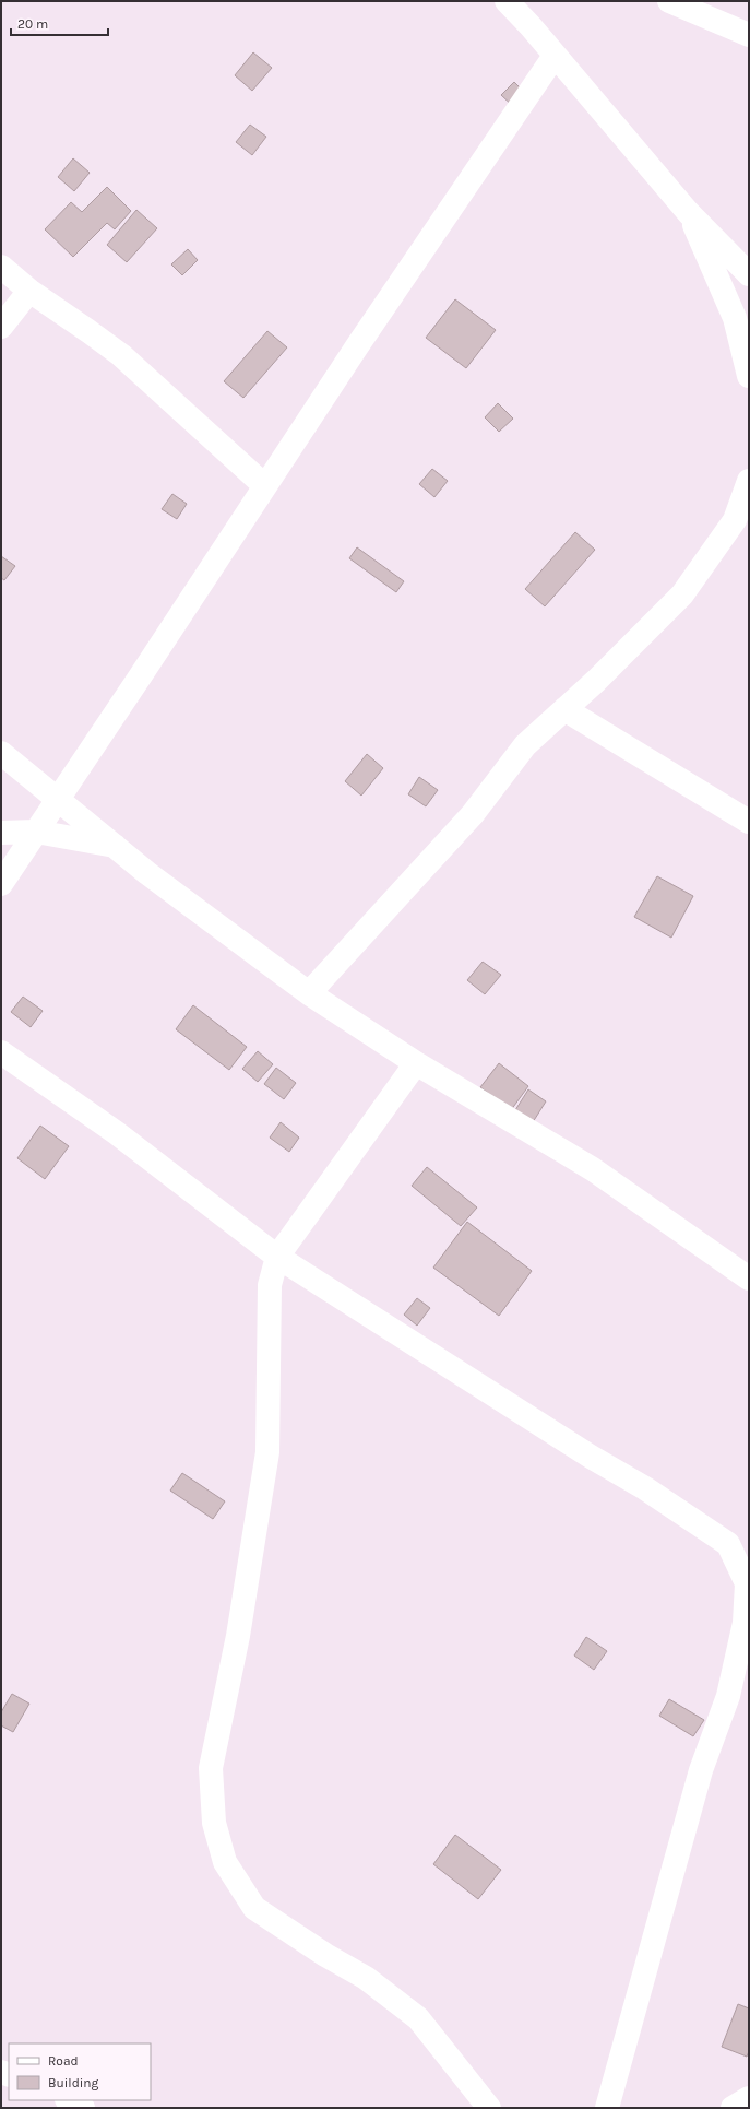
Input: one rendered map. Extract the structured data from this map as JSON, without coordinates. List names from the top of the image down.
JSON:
{
  "legend": ["Road", "Building"],
  "scale_bar": "20 m"
}
